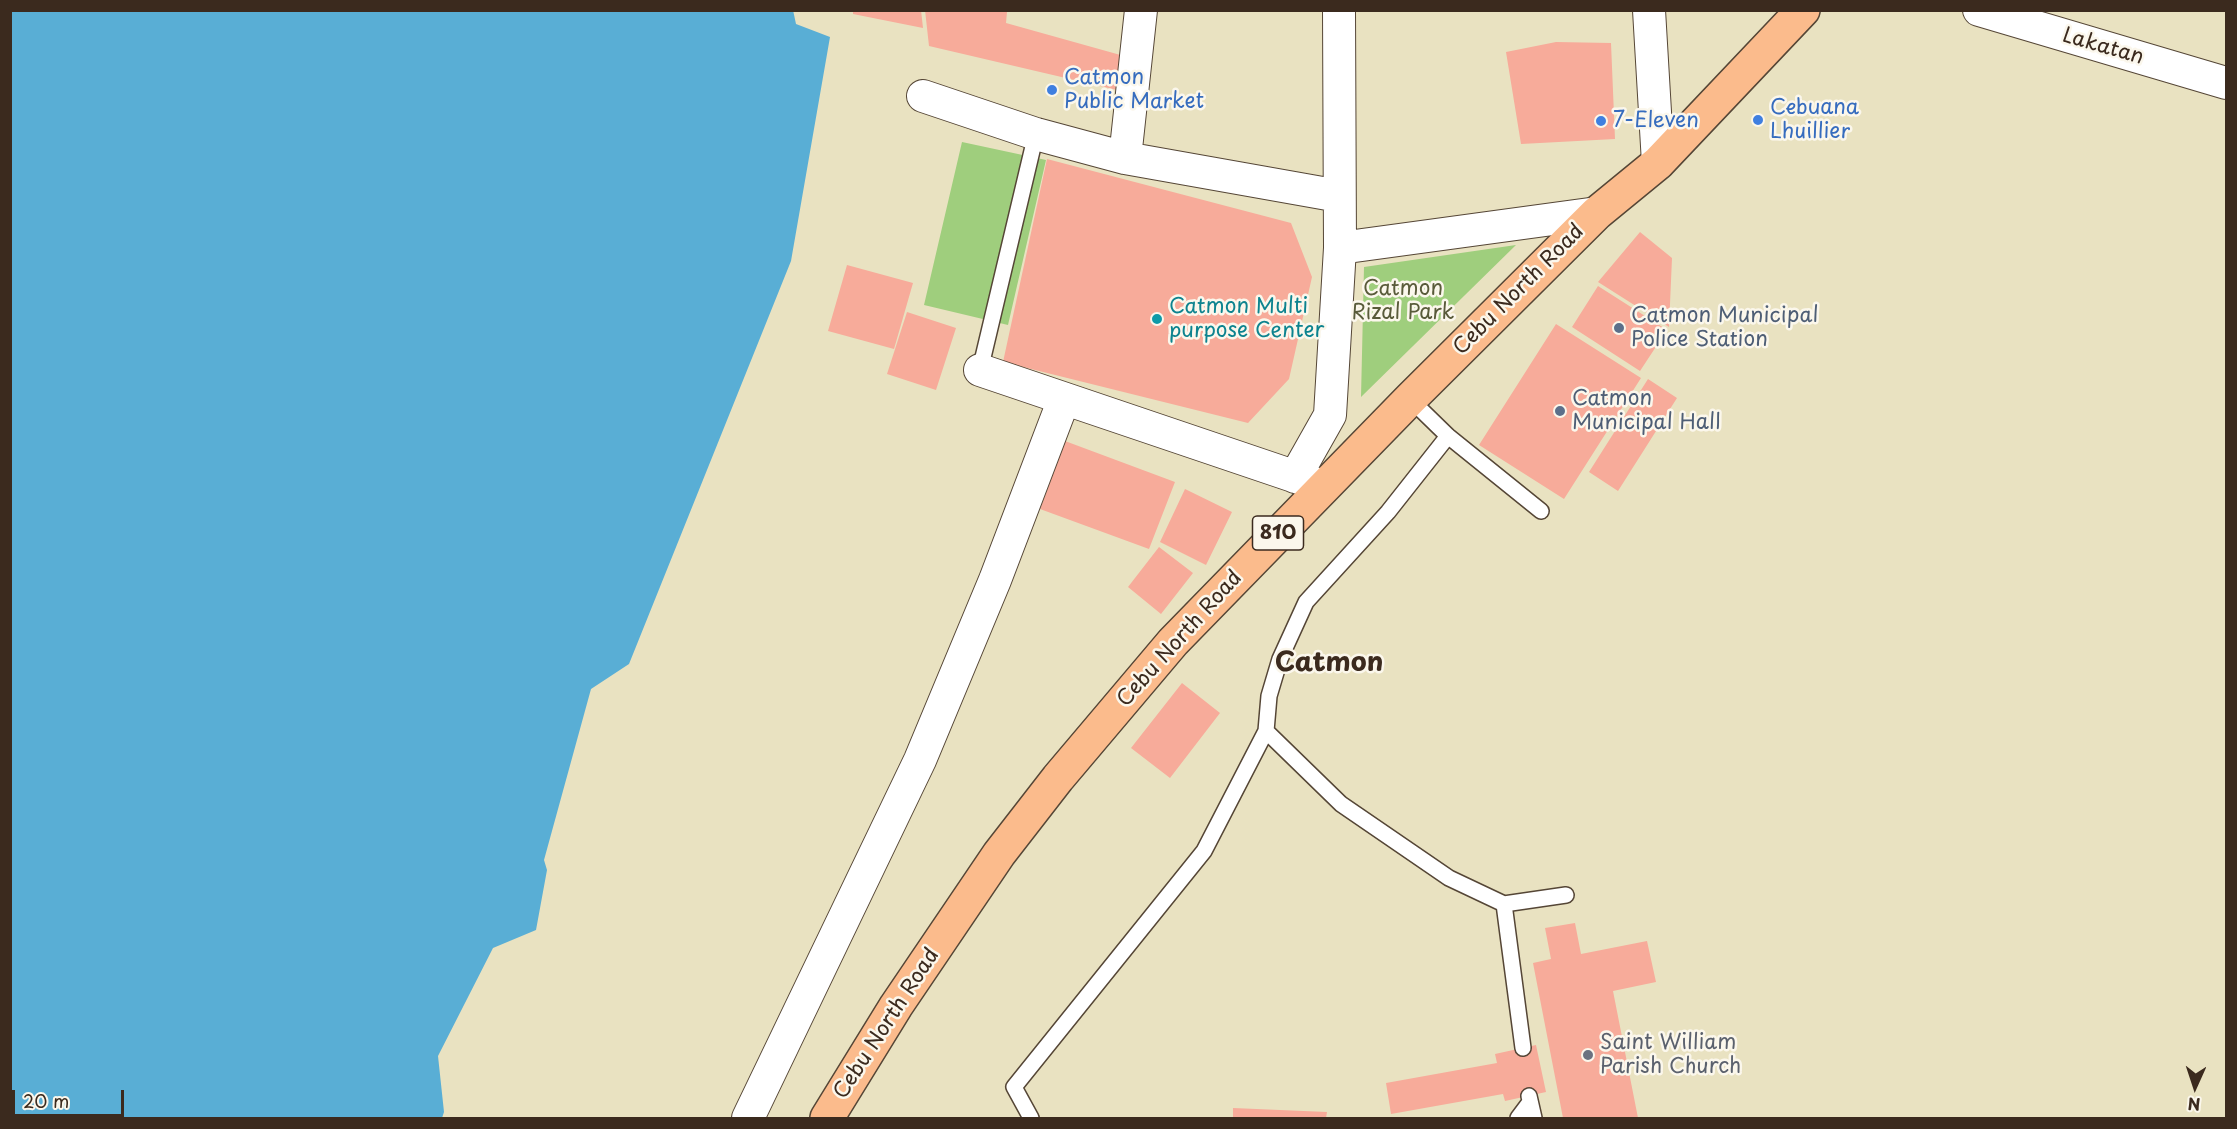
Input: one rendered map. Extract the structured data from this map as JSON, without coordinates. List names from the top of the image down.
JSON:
{
  "streets": {
    "highway": ["Cebu North Road", "810"],
    "street": ["Lakatan"]
  },
  "districts": ["Catmon"],
  "parks": ["Catmon Rizal Park"],
  "places": [
    "Catmon Public Market",
    "Cebuana Lhuillier",
    "7-Eleven",
    "Catmon Multi purpose Center",
    "Catmon Municipal Police Station",
    "Catmon Municipal Hall",
    "Saint William Parish Church"
  ],
  "scale_bar": "20 m",
  "north": "bottom"
}
